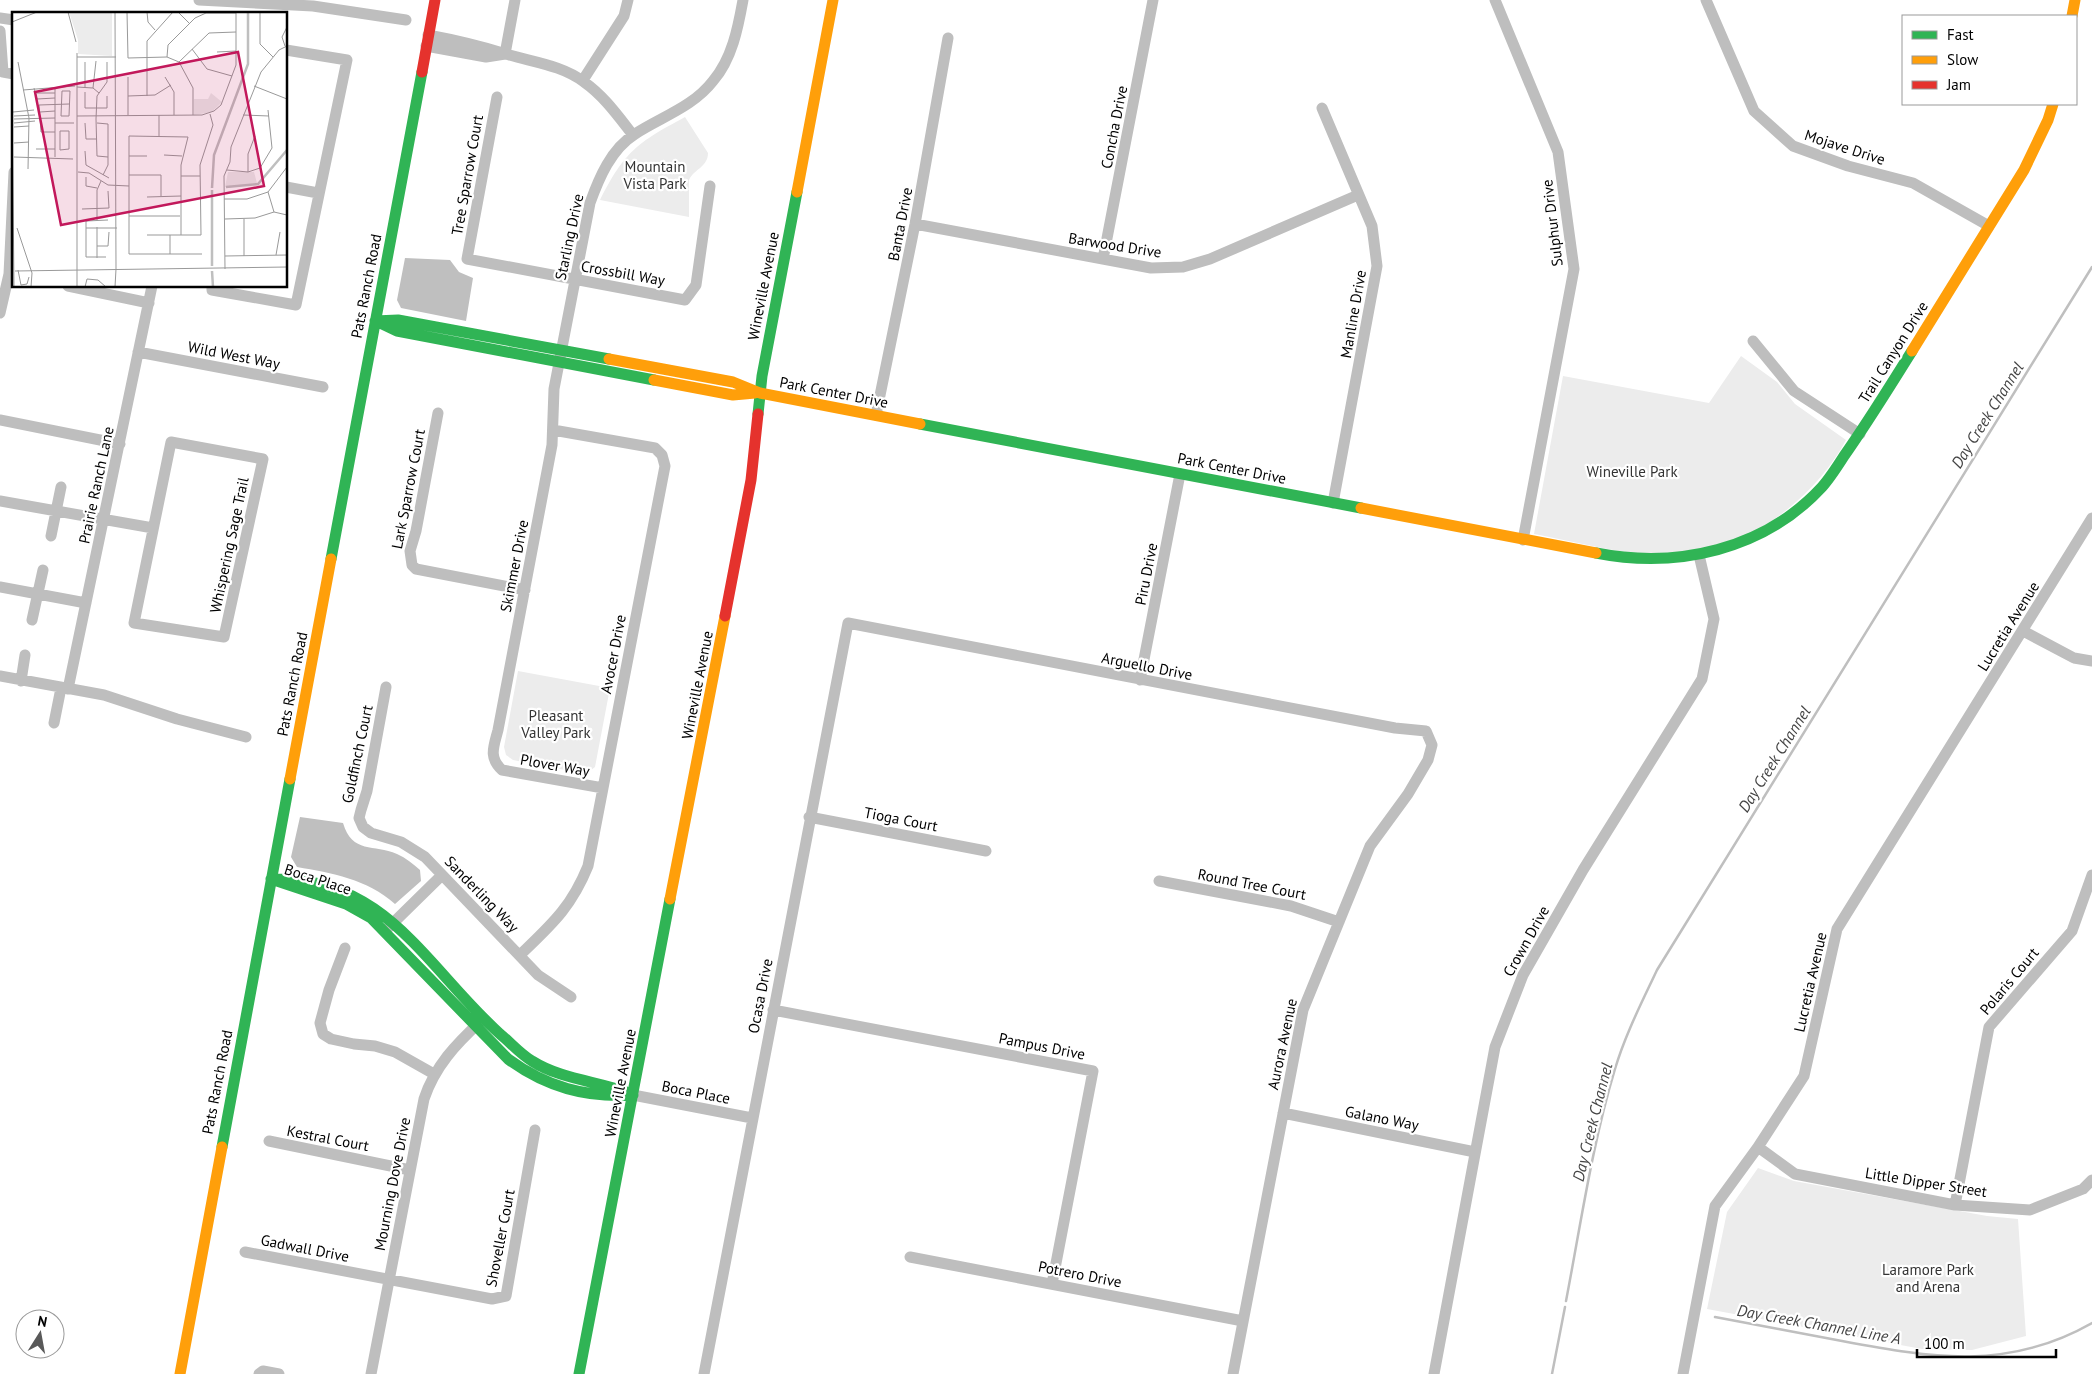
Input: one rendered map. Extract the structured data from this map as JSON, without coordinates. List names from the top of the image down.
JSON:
{
  "streets": {
    "street": [
      "Concha Drive",
      "Mojave Drive",
      "Tree Sparrow Court",
      "Sulphur Drive",
      "Banta Drive",
      "Starling Drive",
      "Barwood Drive",
      "Crossbill Way",
      "Pats Ranch Road",
      "Wineville Avenue",
      "Manline Drive",
      "Trail Canyon Drive",
      "Wild West Way",
      "Park Center Drive",
      "Prairie Ranch Lane",
      "Lark Sparrow Court",
      "Whispering Sage Trail",
      "Skimmer Drive",
      "Piru Drive",
      "Lucretia Avenue",
      "Avocer Drive",
      "Arguello Drive",
      "Goldfinch Court",
      "Plover Way",
      "Tioga Court",
      "Boca Place",
      "Round Tree Court",
      "Sanderling Way",
      "Crown Drive",
      "Polaris Court",
      "Ocasa Drive",
      "Aurora Avenue",
      "Pampus Drive",
      "Galano Way",
      "Kestral Court",
      "Little Dipper Street",
      "Mourning Dove Drive",
      "Shoveller Court",
      "Gadwall Drive",
      "Potrero Drive"
    ]
  },
  "crossings": [
    ["Concha Drive", "Barwood Drive"],
    ["Mojave Drive", "Trail Canyon Drive"],
    ["Tree Sparrow Court", "Crossbill Way"],
    ["Sulphur Drive", "Park Center Drive"],
    ["Banta Drive", "Barwood Drive"],
    ["Banta Drive", "Park Center Drive"],
    ["Starling Drive", "Crossbill Way"],
    ["Starling Drive", "Park Center Drive"],
    ["Starling Drive", "Skimmer Drive"],
    ["Barwood Drive", "Manline Drive"],
    ["Pats Ranch Road", "Park Center Drive"],
    ["Pats Ranch Road", "Boca Place"],
    ["Wineville Avenue", "Park Center Drive"],
    ["Wineville Avenue", "Boca Place"],
    ["Manline Drive", "Park Center Drive"],
    ["Trail Canyon Drive", "Park Center Drive"],
    ["Trail Canyon Drive", "Crown Drive"],
    ["Wild West Way", "Prairie Ranch Lane"],
    ["Park Center Drive", "Skimmer Drive"],
    ["Park Center Drive", "Piru Drive"],
    ["Park Center Drive", "Crown Drive"],
    ["Lark Sparrow Court", "Skimmer Drive"],
    ["Skimmer Drive", "Avocer Drive"],
    ["Skimmer Drive", "Plover Way"],
    ["Piru Drive", "Arguello Drive"],
    ["Lucretia Avenue", "Little Dipper Street"],
    ["Avocer Drive", "Plover Way"],
    ["Avocer Drive", "Sanderling Way"],
    ["Arguello Drive", "Ocasa Drive"],
    ["Arguello Drive", "Aurora Avenue"],
    ["Goldfinch Court", "Sanderling Way"],
    ["Tioga Court", "Ocasa Drive"],
    ["Boca Place", "Ocasa Drive"],
    ["Boca Place", "Mourning Dove Drive"],
    ["Round Tree Court", "Aurora Avenue"],
    ["Crown Drive", "Galano Way"],
    ["Polaris Court", "Little Dipper Street"],
    ["Ocasa Drive", "Pampus Drive"],
    ["Aurora Avenue", "Galano Way"],
    ["Aurora Avenue", "Potrero Drive"],
    ["Pampus Drive", "Potrero Drive"],
    ["Kestral Court", "Mourning Dove Drive"],
    ["Mourning Dove Drive", "Shoveller Court"],
    ["Mourning Dove Drive", "Gadwall Drive"],
    ["Shoveller Court", "Gadwall Drive"]
  ],
  "water": ["Day Creek Channel", "Day Creek Channel Line A"],
  "parks": [
    "Mountain Vista Park",
    "Wineville Park",
    "Pleasant Valley Park",
    "Laramore Park and Arena"
  ],
  "legend": ["Fast", "Slow", "Jam"],
  "scale_bar": "100 m",
  "north": "top"
}
